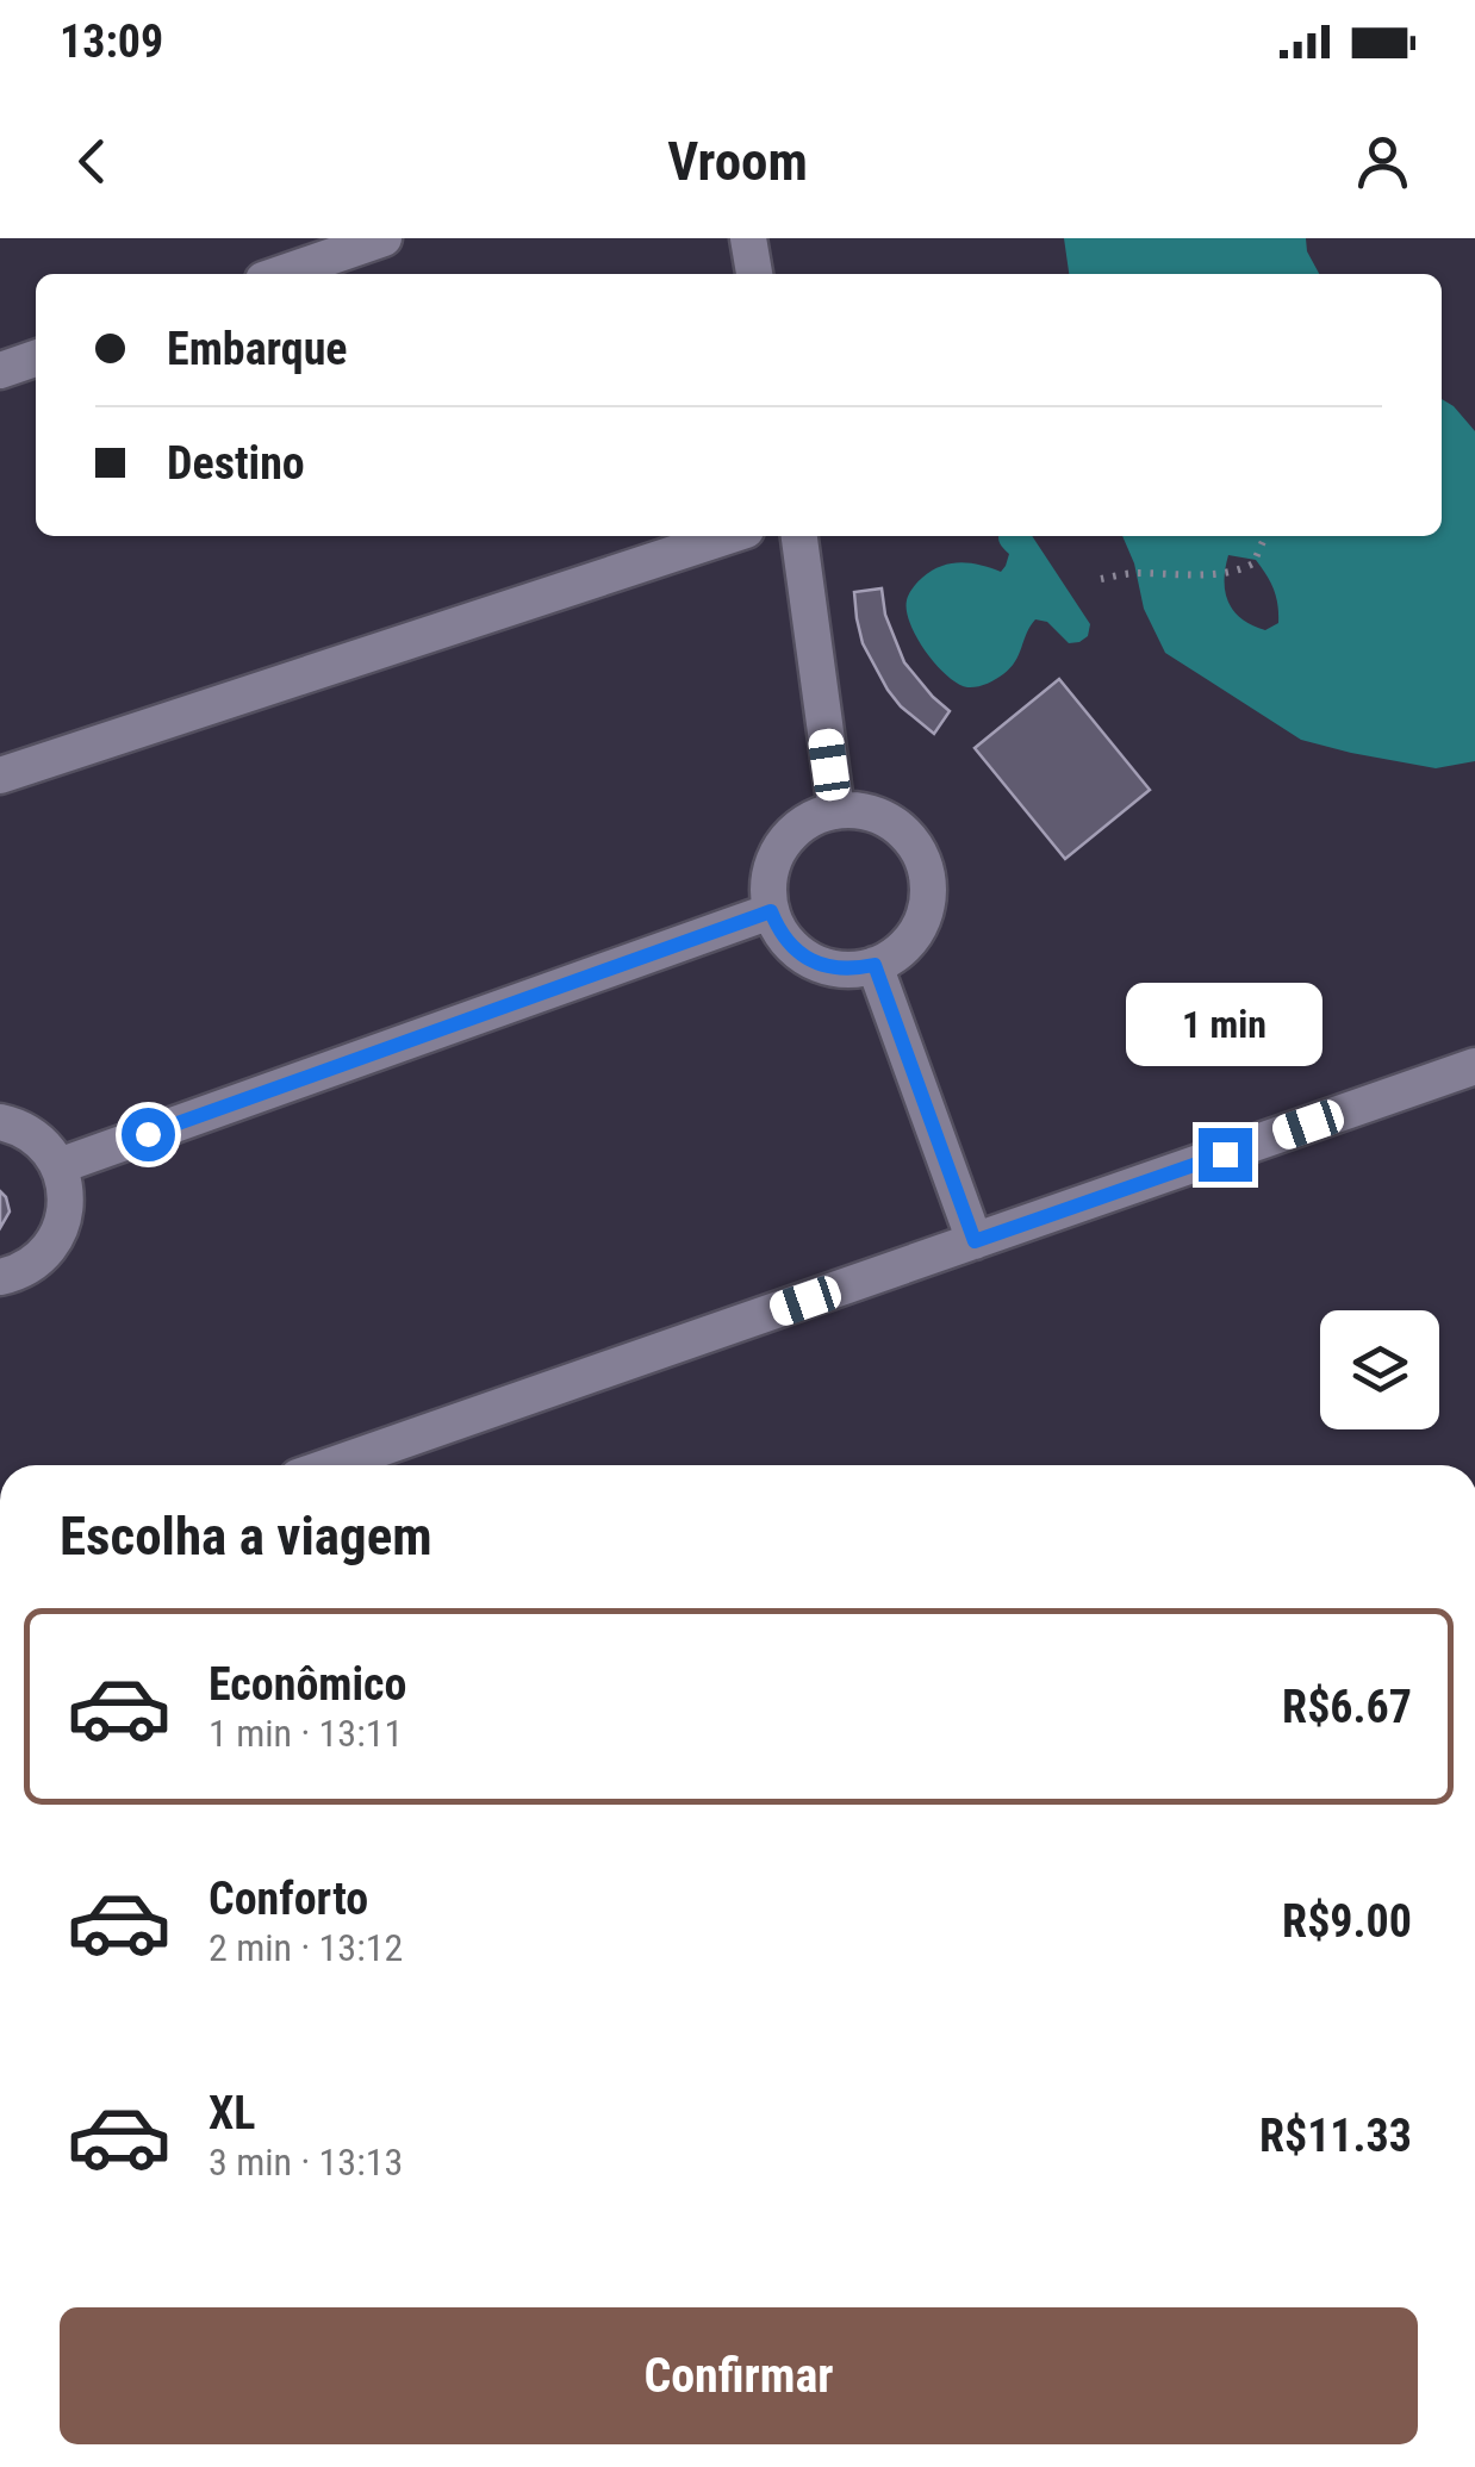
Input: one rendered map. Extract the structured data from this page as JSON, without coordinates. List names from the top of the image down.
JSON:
{
  "page": {
    "status": "13:09",
    "header": "Vroom",
    "banner": ["Embarque", "Destino"],
    "bubble": "1 min",
    "heading": "Escolha a viagem",
    "list": [
      {
        "name": "Econômico",
        "note": "1 min · 13:11",
        "value": "R$6.67"
      },
      {
        "name": "Conforto",
        "note": "2 min · 13:12",
        "value": "R$9.00"
      },
      {
        "name": "XL",
        "note": "3 min · 13:13",
        "value": "R$11.33"
      }
    ],
    "buttons": "Confirmar"
  }
}
